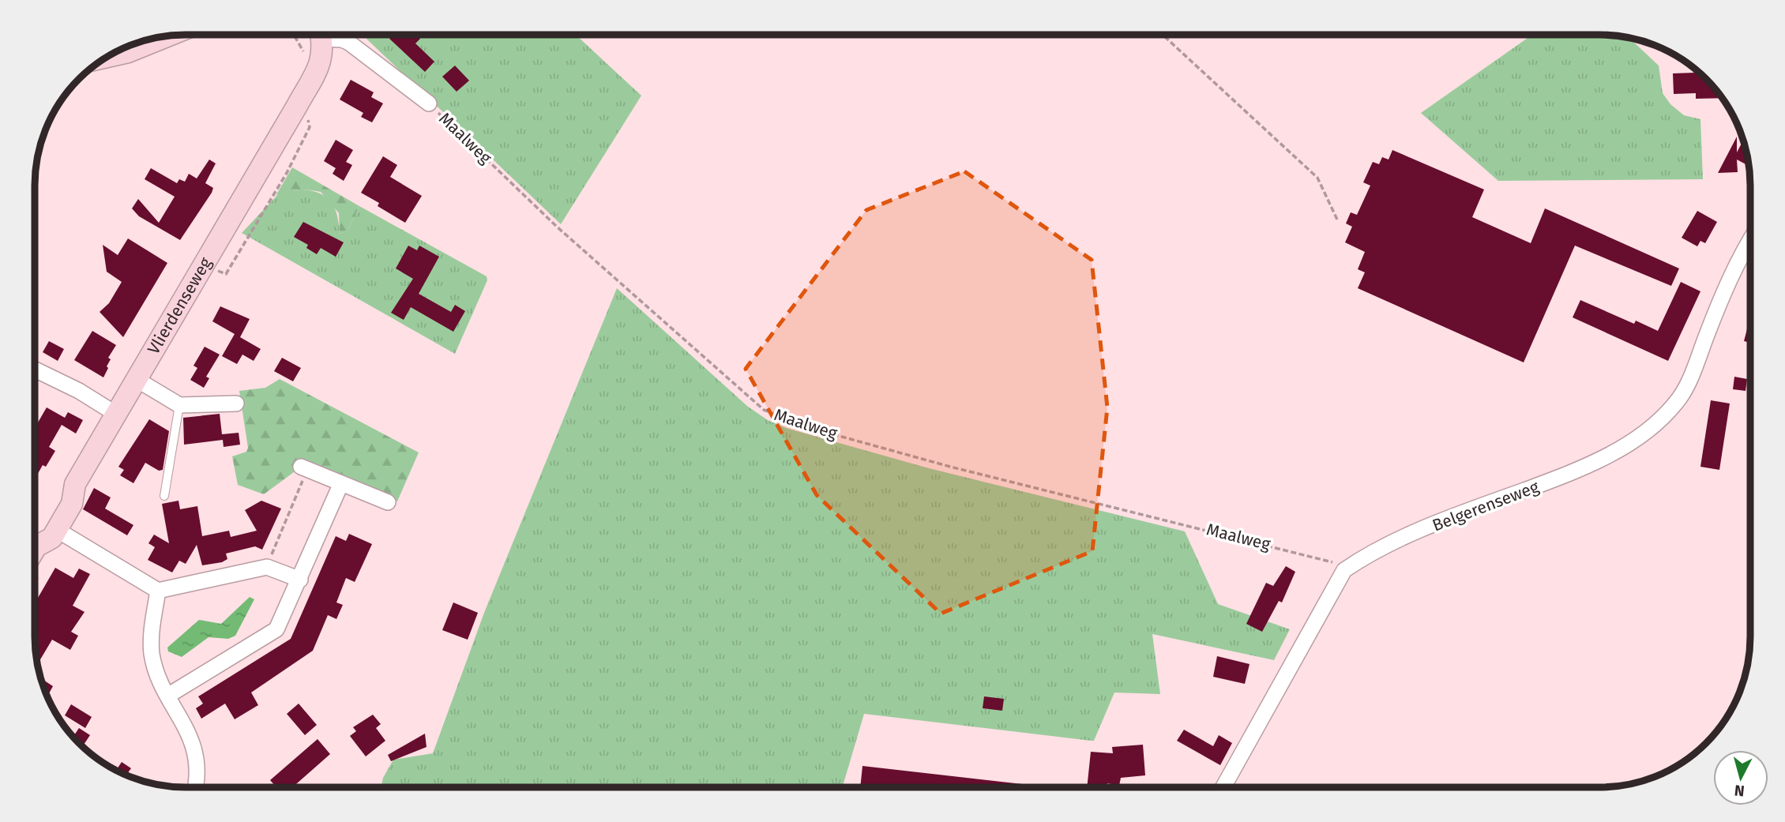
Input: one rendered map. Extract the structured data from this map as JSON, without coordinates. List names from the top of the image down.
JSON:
{
  "streets": {
    "street": ["Maalweg", "Vlierdenseweg", "Belgerenseweg"]
  },
  "crossings": [
    ["Maalweg", "Belgerenseweg"]
  ],
  "north": "bottom"
}
